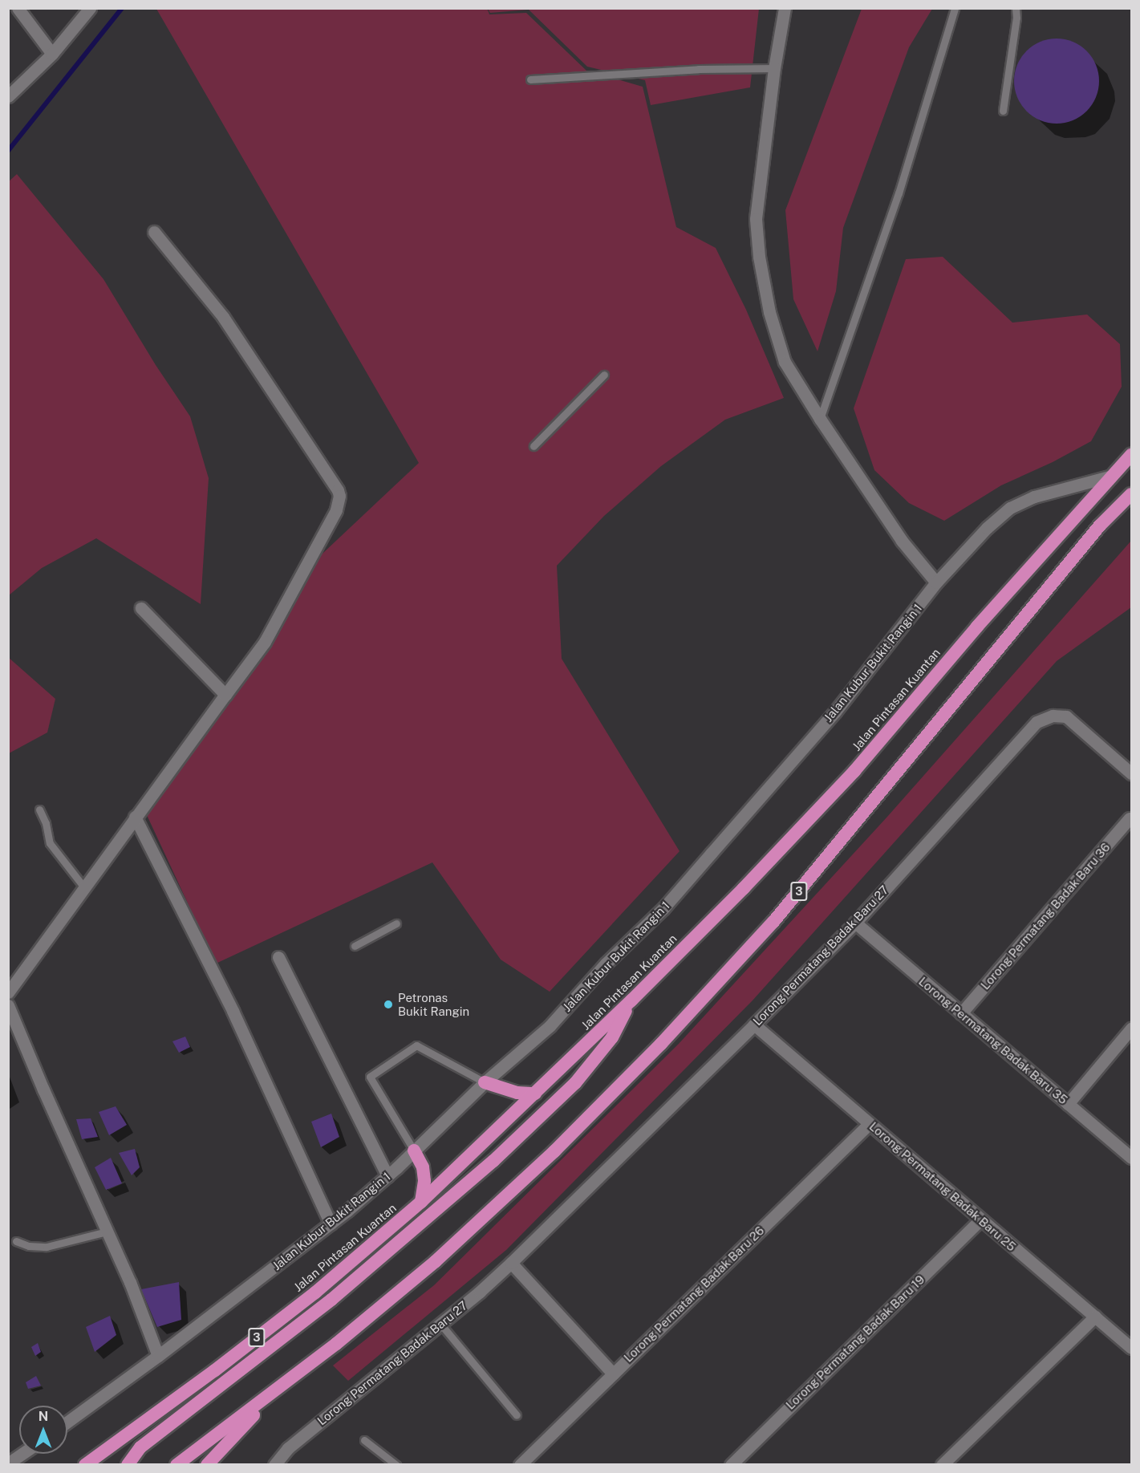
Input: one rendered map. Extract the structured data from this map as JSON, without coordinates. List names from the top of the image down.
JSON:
{
  "streets": {
    "highway": ["Jalan Pintasan Kuantan", "3"],
    "street": [
      "Jalan Kubur Bukit Rangin 1",
      "Lorong Permatang Badak Baru 36",
      "Lorong Permatang Badak Baru 27",
      "Lorong Permatang Badak Baru 35",
      "Lorong Permatang Badak Baru 25",
      "Lorong Permatang Badak Baru 26",
      "Lorong Permatang Badak Baru 19"
    ]
  },
  "crossings": [
    ["Jalan Kubur Bukit Rangin 1", "Jalan Pintasan Kuantan"],
    ["Lorong Permatang Badak Baru 36", "Lorong Permatang Badak Baru 35"],
    ["Lorong Permatang Badak Baru 27", "Lorong Permatang Badak Baru 35"],
    ["Lorong Permatang Badak Baru 27", "Lorong Permatang Badak Baru 25"],
    ["Lorong Permatang Badak Baru 25", "Lorong Permatang Badak Baru 26"],
    ["Lorong Permatang Badak Baru 25", "Lorong Permatang Badak Baru 19"]
  ],
  "places": ["Petronas Bukit Rangin"],
  "north": "top"
}
